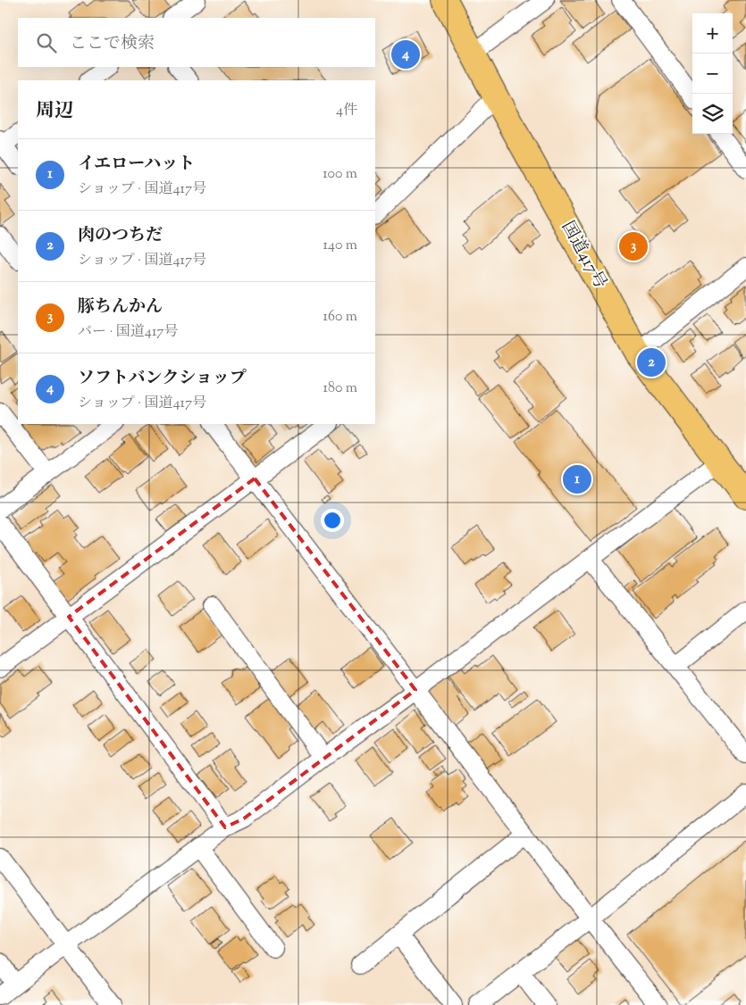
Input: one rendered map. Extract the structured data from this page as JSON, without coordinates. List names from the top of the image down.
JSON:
{
  "streets": {
    "highway": ["国道417号"]
  },
  "page": {
    "map_buttons": ["+", "−"],
    "search": "ここで検索",
    "pins": [
      "4",
      "3",
      "2",
      "1"
    ],
    "heading": ["周辺", "4件"],
    "list": [
      {
        "mark": "1",
        "name": "イエローハット",
        "note": "ショップ · 国道417号",
        "value": "100 m"
      },
      {
        "mark": "2",
        "name": "肉のつちだ",
        "note": "ショップ · 国道417号",
        "value": "140 m"
      },
      {
        "mark": "3",
        "name": "豚ちんかん",
        "note": "バー · 国道417号",
        "value": "160 m"
      },
      {
        "mark": "4",
        "name": "ソフトバンクショップ",
        "note": "ショップ · 国道417号",
        "value": "180 m"
      }
    ]
  }
}
